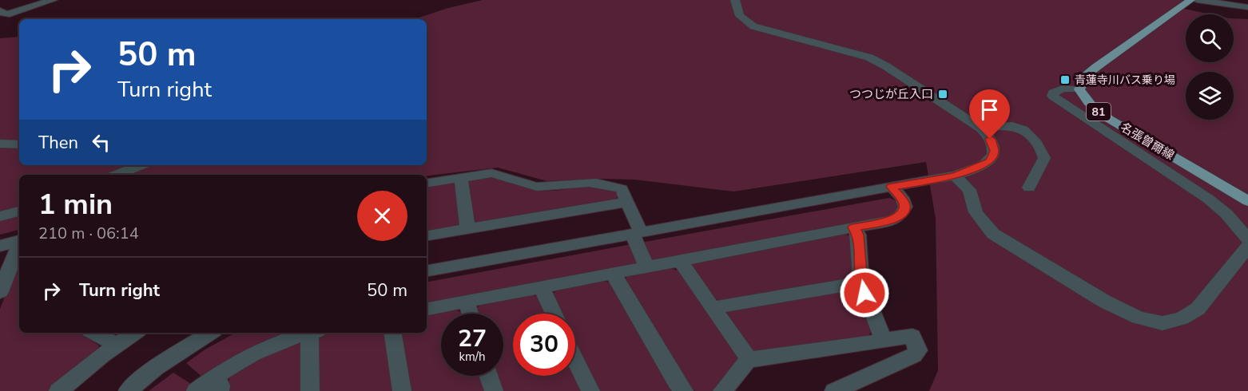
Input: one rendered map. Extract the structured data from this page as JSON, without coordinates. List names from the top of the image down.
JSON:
{
  "streets": {
    "main road": ["81", "名張曽爾線"]
  },
  "crossings": [
    ["81", "名張曽爾線"]
  ],
  "places": {
    "transit": ["青蓮寺川バス乗り場", "つつじが丘入口"]
  },
  "page": {
    "turn": ["50 m", "Turn right"],
    "then": "Then",
    "heading": ["1 min", "210 m · 06:14"],
    "list": [
      {
        "name": "Turn right",
        "value": "50 m"
      }
    ],
    "speed": "27 km/h",
    "limit": "30"
  }
}
